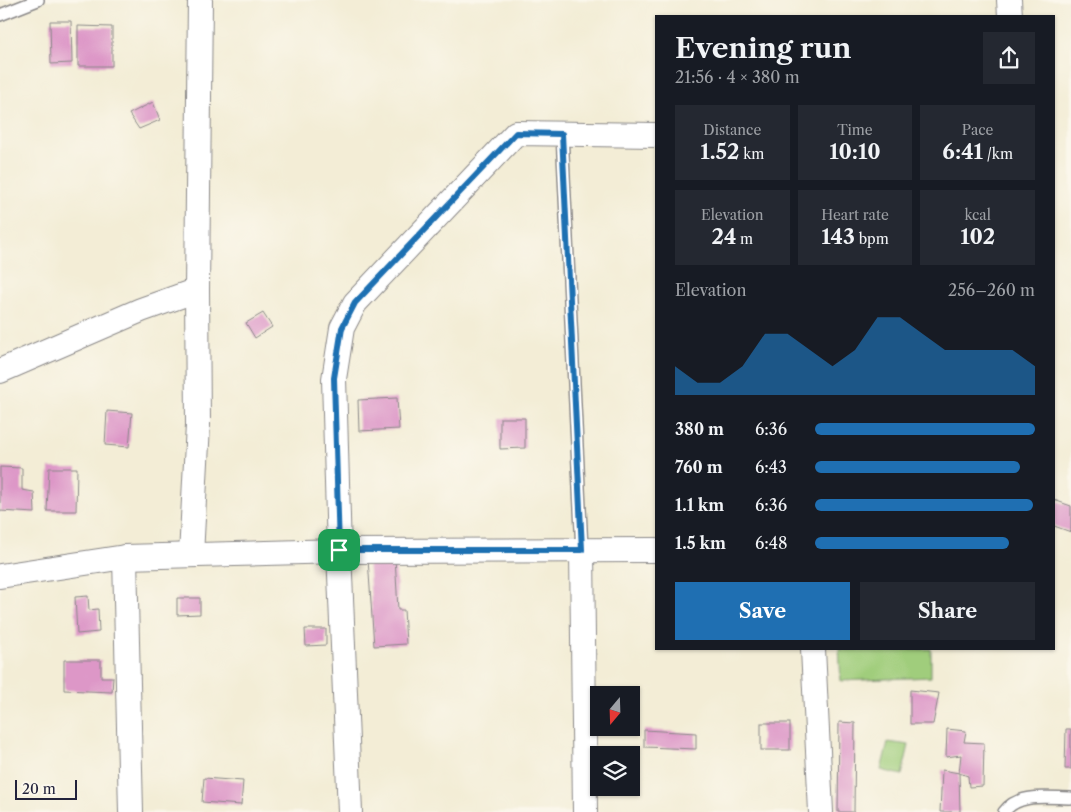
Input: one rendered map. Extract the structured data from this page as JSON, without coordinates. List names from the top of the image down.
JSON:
{
  "scale_bar": "20 m",
  "north": "bottom",
  "page": {
    "heading": ["Evening run", "21:56 · 4 × 380 m"],
    "stats": [
      ["Distance", "1.52 km"],
      ["Time", "10:10"],
      ["Pace", "6:41 /km"],
      ["Elevation", "24 m"],
      ["Heart rate", "143 bpm"],
      ["kcal", "102"]
    ],
    "chart": ["Elevation", "256–260 m"],
    "list": [
      {
        "name": "380 m",
        "note": "6:36"
      },
      {
        "name": "760 m",
        "note": "6:43"
      },
      {
        "name": "1.1 km",
        "note": "6:36"
      },
      {
        "name": "1.5 km",
        "note": "6:48"
      }
    ],
    "buttons": ["Save", "Share"],
    "scale": "20 m"
  }
}
